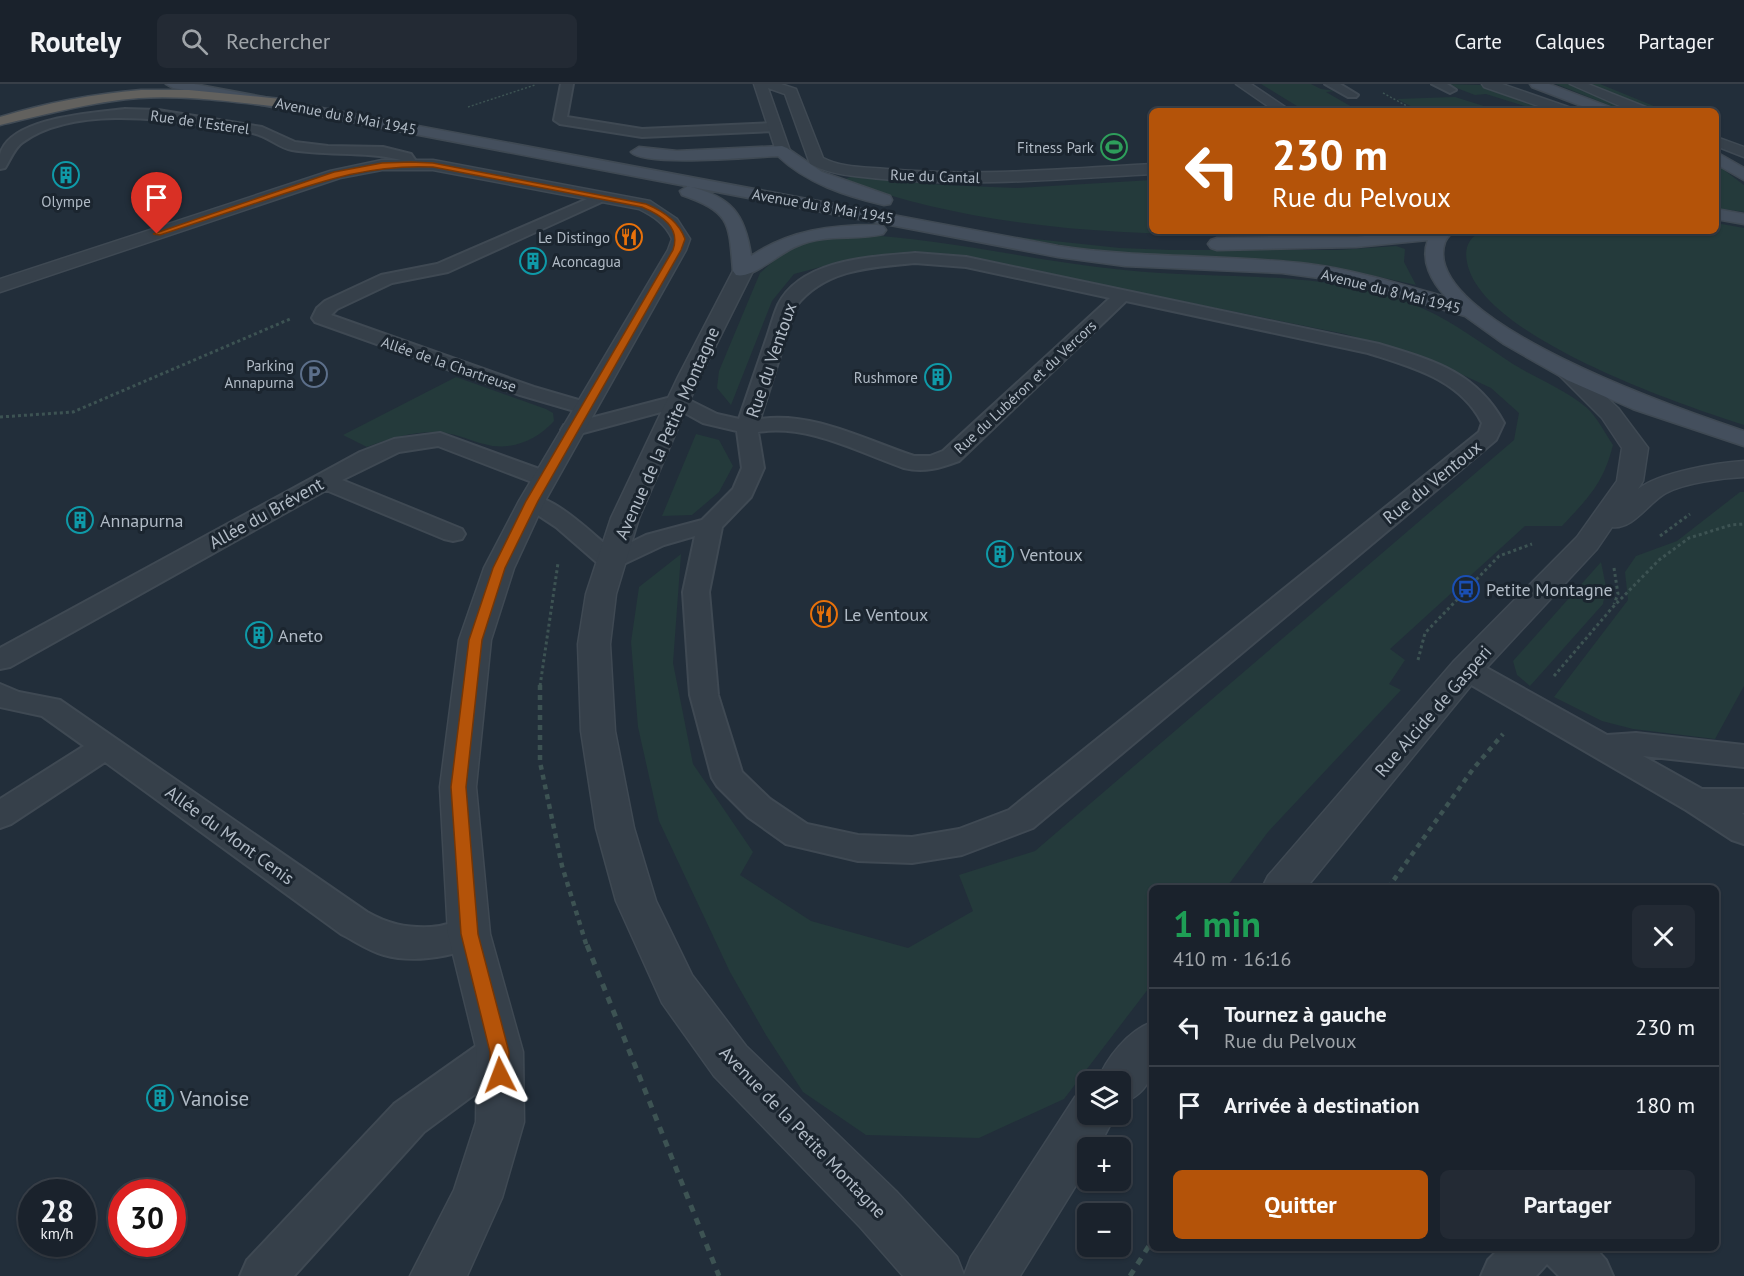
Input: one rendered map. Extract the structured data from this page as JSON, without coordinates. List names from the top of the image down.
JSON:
{
  "streets": {
    "main road": ["Avenue du 8 Mai 1945"],
    "street": ["Rue du Cantal", "Avenue de la Petite Montagne", "Rue Alcide de Gasperi"],
    "lane": [
      "Rue de l'Esterel",
      "Rue du Ventoux",
      "Allée de la Chartreuse",
      "Rue du Lubéron et du Vercors",
      "Allée du Brévent",
      "Allée du Mont Cenis"
    ]
  },
  "crossings": [
    ["Rue du Ventoux", "Rue du Lubéron et du Vercors"],
    ["Rue du Lubéron et du Vercors", "Avenue de la Petite Montagne"],
    ["Avenue de la Petite Montagne", "Allée du Brévent"]
  ],
  "places": {
    "sports": ["Fitness Park"],
    "building": [
      "Olympe",
      "Aconcagua",
      "Rushmore",
      "Annapurna",
      "Ventoux",
      "Aneto",
      "Vanoise"
    ],
    "restaurant": ["Le Distingo", "Le Ventoux"],
    "parking": ["Parking Annapurna"],
    "bus stop": ["Petite Montagne"]
  },
  "page": {
    "header": "Routely",
    "search": "Rechercher",
    "nav": ["Carte", "Calques", "Partager"],
    "turn": ["230 m", "Rue du Pelvoux"],
    "heading": ["1 min", "410 m · 16:16"],
    "list": [
      {
        "name": "Tournez à gauche",
        "note": "Rue du Pelvoux",
        "value": "230 m"
      },
      {
        "name": "Arrivée à destination",
        "value": "180 m"
      }
    ],
    "map_buttons": ["+", "−"],
    "buttons": ["Quitter", "Partager"],
    "speed": "28 km/h",
    "limit": "30"
  }
}
